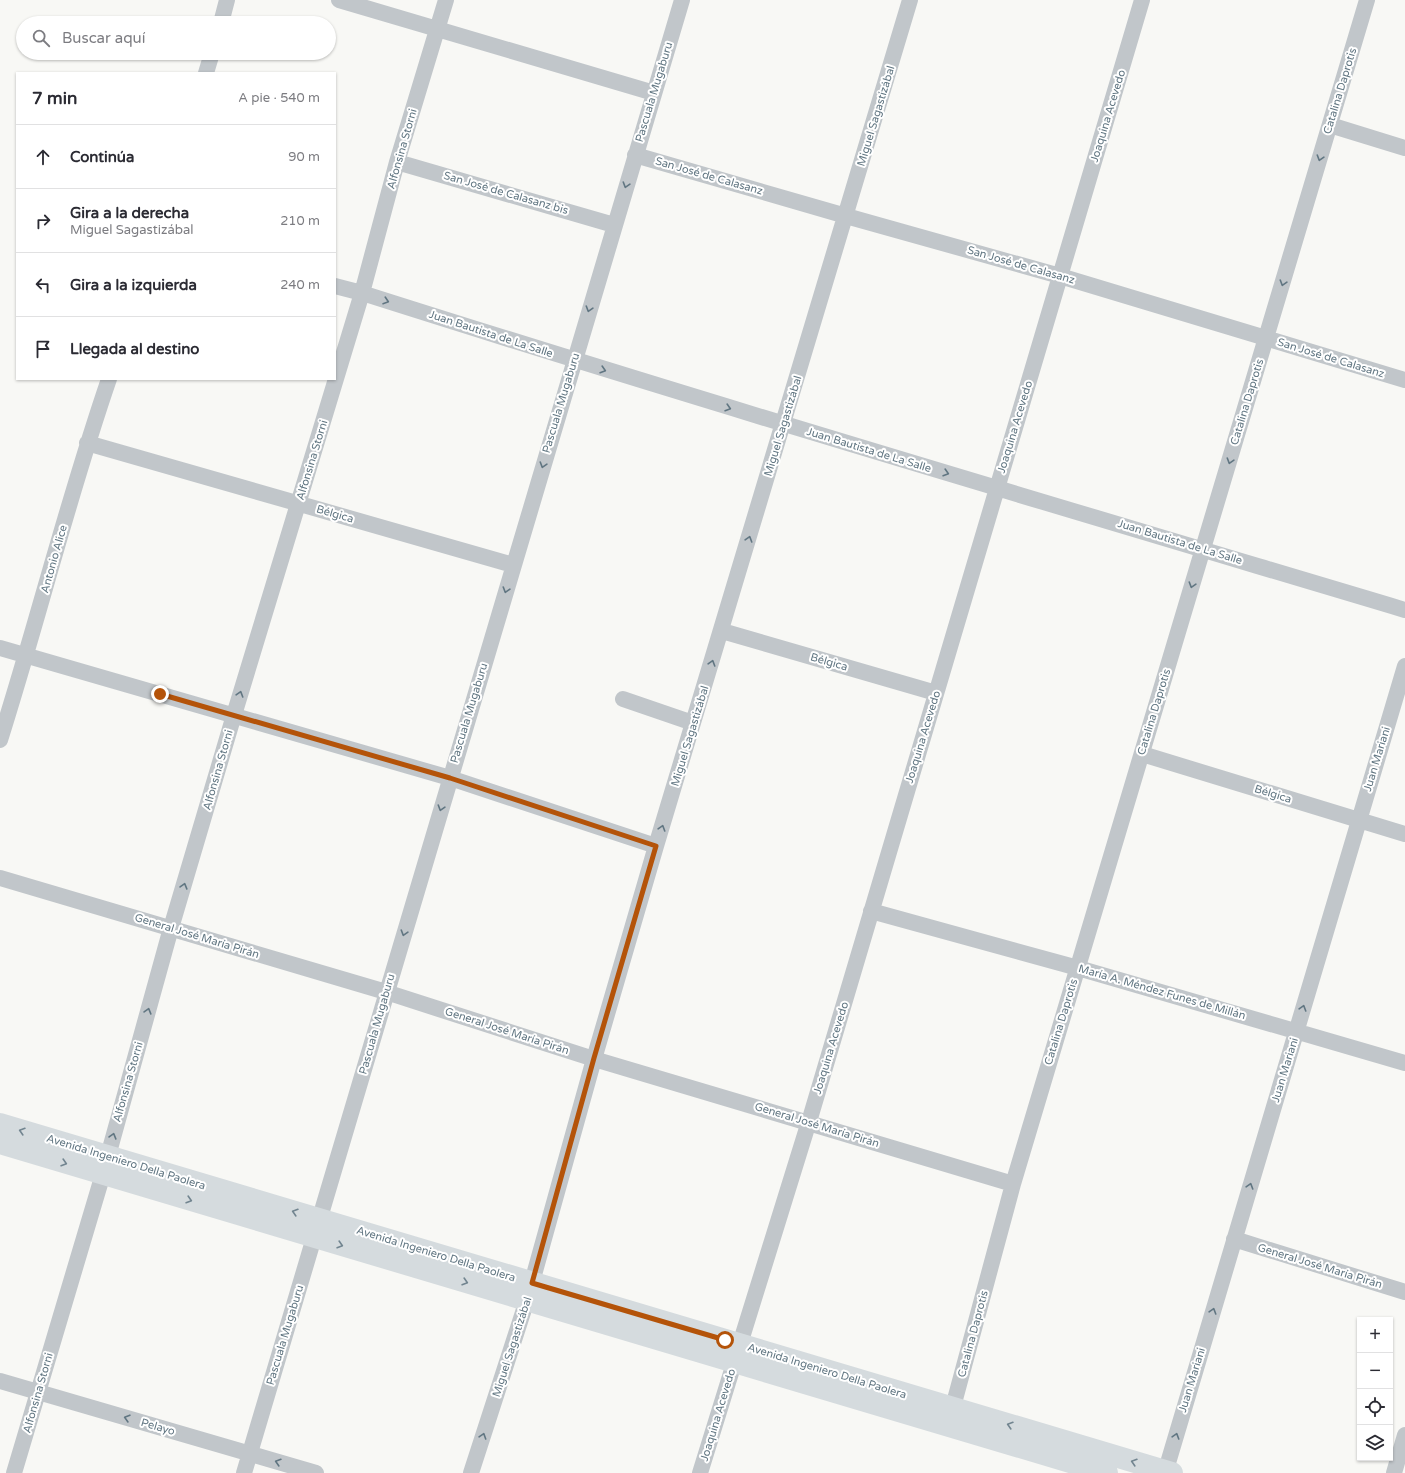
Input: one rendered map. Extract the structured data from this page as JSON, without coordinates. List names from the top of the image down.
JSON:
{
  "streets": {
    "main road": ["Avenida Ingeniero Della Paolera"],
    "street": [
      "Catalina Daprotis",
      "Pascuala Mugaburu",
      "Miguel Sagastizábal",
      "Joaquina Acevedo",
      "Alfonsina Storni",
      "San José de Calasanz",
      "San José de Calasanz bis",
      "Juan Bautista de La Salle",
      "Bélgica",
      "Antonio Alice",
      "Juan Mariani",
      "General José María Pirán",
      "María A. Méndez Funes de Millán",
      "Pelayo"
    ]
  },
  "crossings": [
    ["Catalina Daprotis", "San José de Calasanz"],
    ["Catalina Daprotis", "Juan Bautista de La Salle"],
    ["Catalina Daprotis", "Bélgica"],
    ["Catalina Daprotis", "General José María Pirán"],
    ["Catalina Daprotis", "María A. Méndez Funes de Millán"],
    ["Catalina Daprotis", "Avenida Ingeniero Della Paolera"],
    ["Pascuala Mugaburu", "San José de Calasanz"],
    ["Pascuala Mugaburu", "San José de Calasanz bis"],
    ["Pascuala Mugaburu", "Juan Bautista de La Salle"],
    ["Pascuala Mugaburu", "Bélgica"],
    ["Pascuala Mugaburu", "General José María Pirán"],
    ["Pascuala Mugaburu", "Avenida Ingeniero Della Paolera"],
    ["Pascuala Mugaburu", "Pelayo"],
    ["Miguel Sagastizábal", "San José de Calasanz"],
    ["Miguel Sagastizábal", "Juan Bautista de La Salle"],
    ["Miguel Sagastizábal", "Bélgica"],
    ["Miguel Sagastizábal", "General José María Pirán"],
    ["Miguel Sagastizábal", "Avenida Ingeniero Della Paolera"],
    ["Joaquina Acevedo", "San José de Calasanz"],
    ["Joaquina Acevedo", "Juan Bautista de La Salle"],
    ["Joaquina Acevedo", "Bélgica"],
    ["Joaquina Acevedo", "General José María Pirán"],
    ["Joaquina Acevedo", "María A. Méndez Funes de Millán"],
    ["Joaquina Acevedo", "Avenida Ingeniero Della Paolera"],
    ["Alfonsina Storni", "San José de Calasanz bis"],
    ["Alfonsina Storni", "Juan Bautista de La Salle"],
    ["Alfonsina Storni", "Bélgica"],
    ["Alfonsina Storni", "General José María Pirán"],
    ["Alfonsina Storni", "Avenida Ingeniero Della Paolera"],
    ["Alfonsina Storni", "Pelayo"],
    ["Bélgica", "Antonio Alice"],
    ["Bélgica", "Juan Mariani"],
    ["Juan Mariani", "General José María Pirán"],
    ["Juan Mariani", "María A. Méndez Funes de Millán"],
    ["Juan Mariani", "Avenida Ingeniero Della Paolera"]
  ],
  "one_way": [
    "Catalina Daprotis",
    "Pascuala Mugaburu",
    "Miguel Sagastizábal",
    "Alfonsina Storni",
    "Juan Bautista de La Salle",
    "Juan Mariani",
    "Pelayo"
  ],
  "page": {
    "search": "Buscar aquí",
    "heading": ["7 min", "A pie · 540 m"],
    "list": [
      ["Continúa", "90 m"],
      ["Gira a la derecha", "Miguel Sagastizábal", "210 m"],
      ["Gira a la izquierda", "240 m"],
      "Llegada al destino"
    ],
    "map_buttons": ["+", "−"]
  }
}
